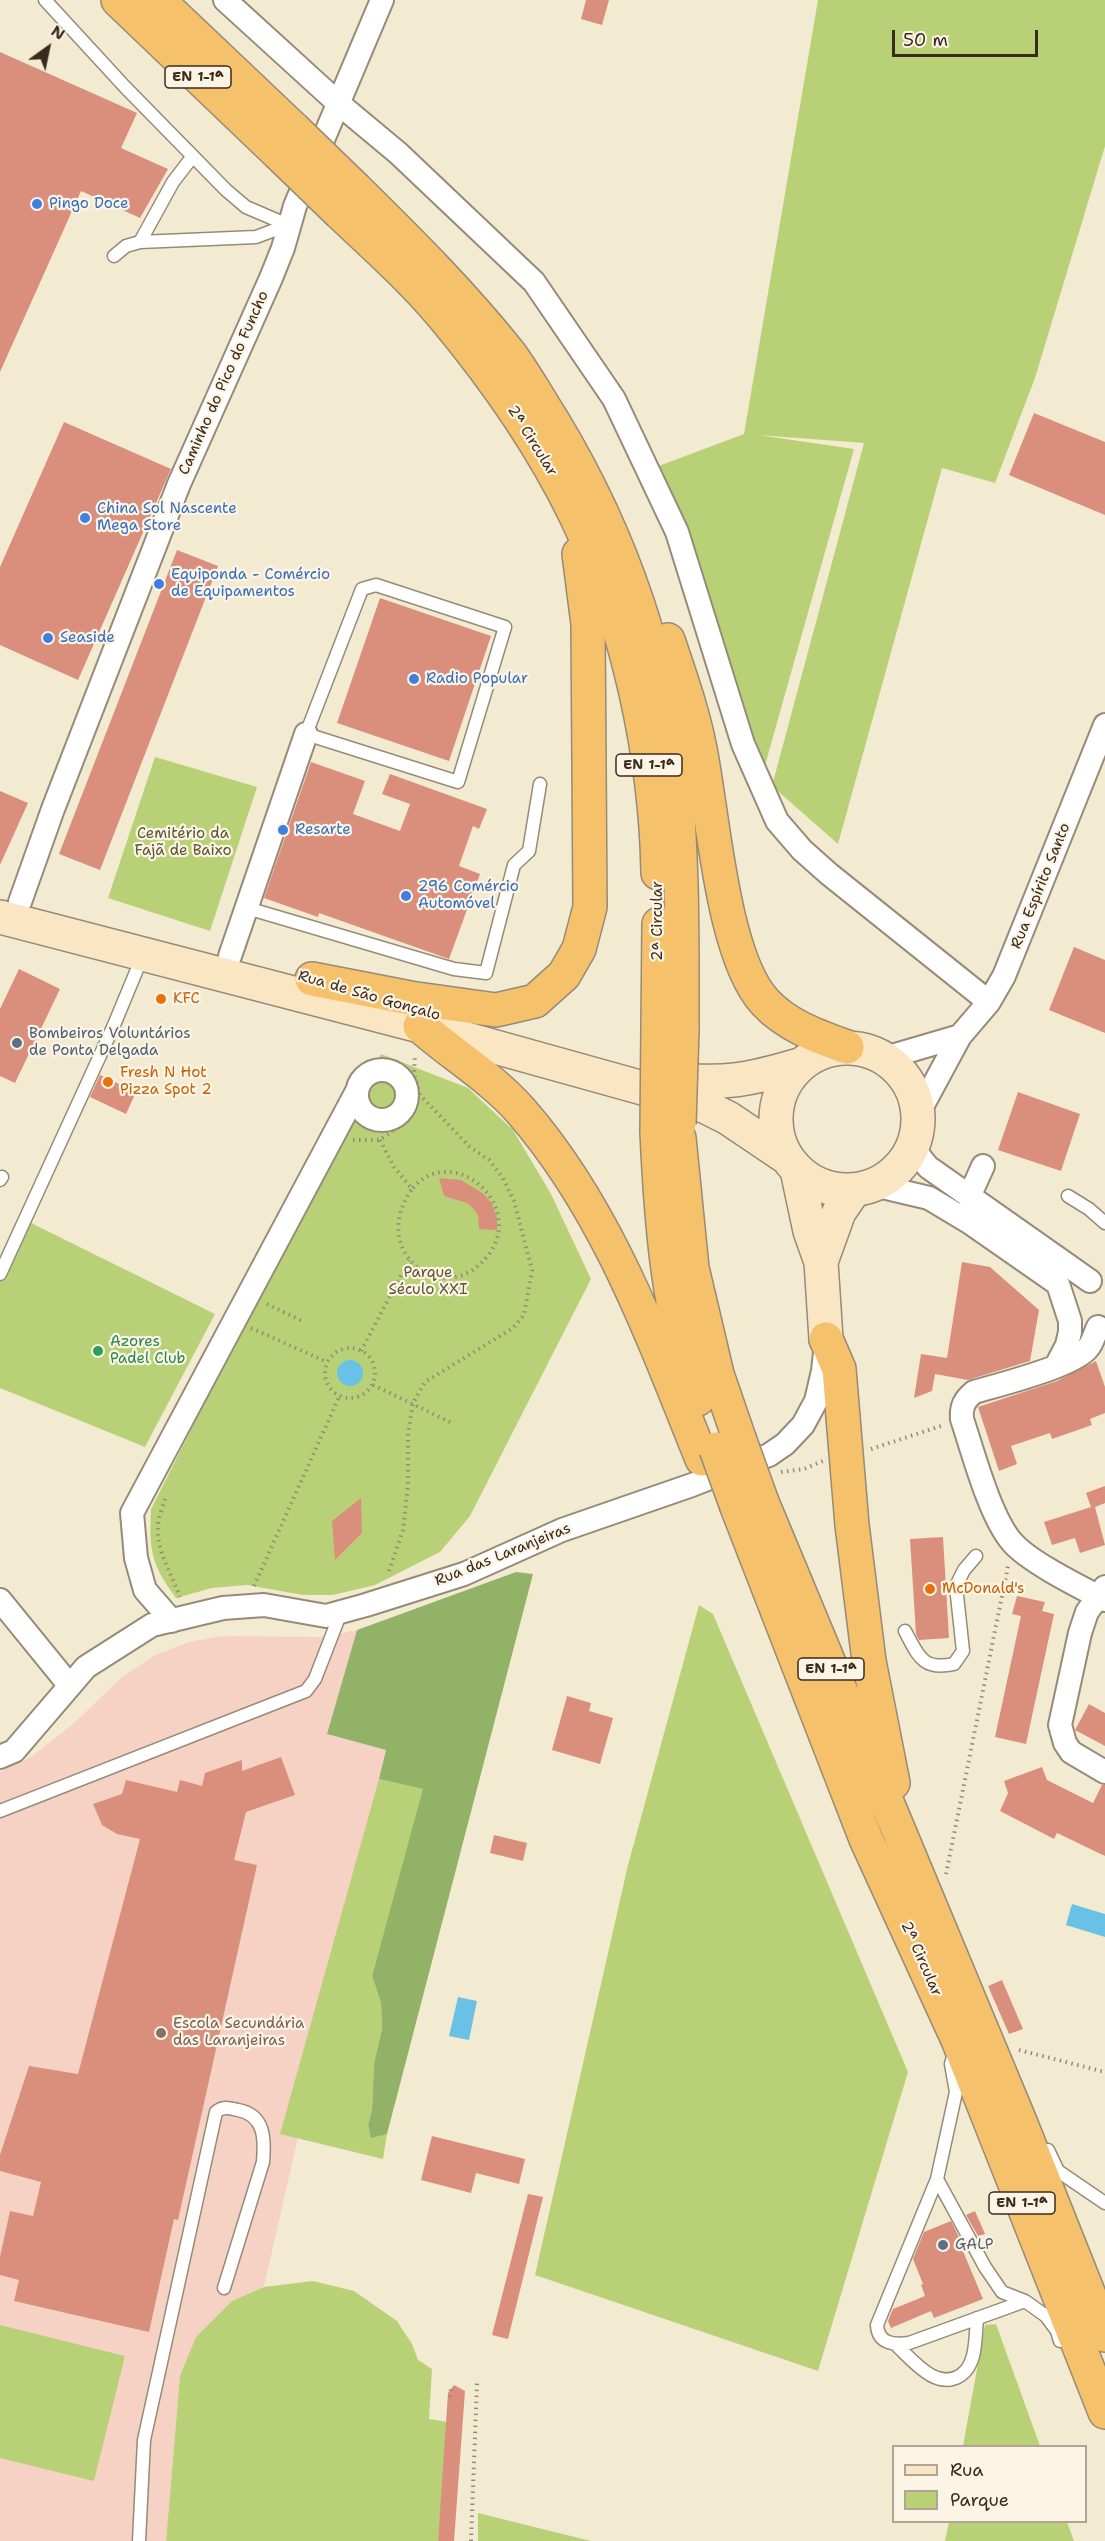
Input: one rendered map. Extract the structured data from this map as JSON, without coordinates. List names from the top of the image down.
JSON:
{
  "streets": {
    "highway": ["EN 1-1ª", "2ª Circular"],
    "main road": ["Rua de São Gonçalo", "Rua das Laranjeiras"],
    "street": ["Caminho do Pico do Funcho", "Rua Espírito Santo"]
  },
  "crossings": [
    ["EN 1-1ª", "2ª Circular"],
    ["Caminho do Pico do Funcho", "Rua de São Gonçalo"],
    ["Rua Espírito Santo", "Rua de São Gonçalo"],
    ["Rua Espírito Santo", "Rua das Laranjeiras"],
    ["Rua de São Gonçalo", "Rua das Laranjeiras"]
  ],
  "parks": ["Cemitério da Fajã de Baixo", "Parque Século XXI"],
  "places": [
    "Pingo Doce",
    "China Sol Nascente Mega Store",
    "Equiponda - Comércio de Equipamentos",
    "Seaside",
    "Radio Popular",
    "Resarte",
    "296 Comércio Automóvel",
    "KFC",
    "Bombeiros Voluntários de Ponta Delgada",
    "Fresh N Hot Pizza Spot 2",
    "Azores Padel Club",
    "McDonald's",
    "Escola Secundária das Laranjeiras",
    "GALP"
  ],
  "legend": ["Rua", "Parque"],
  "scale_bar": "50 m",
  "north": "top right"
}
